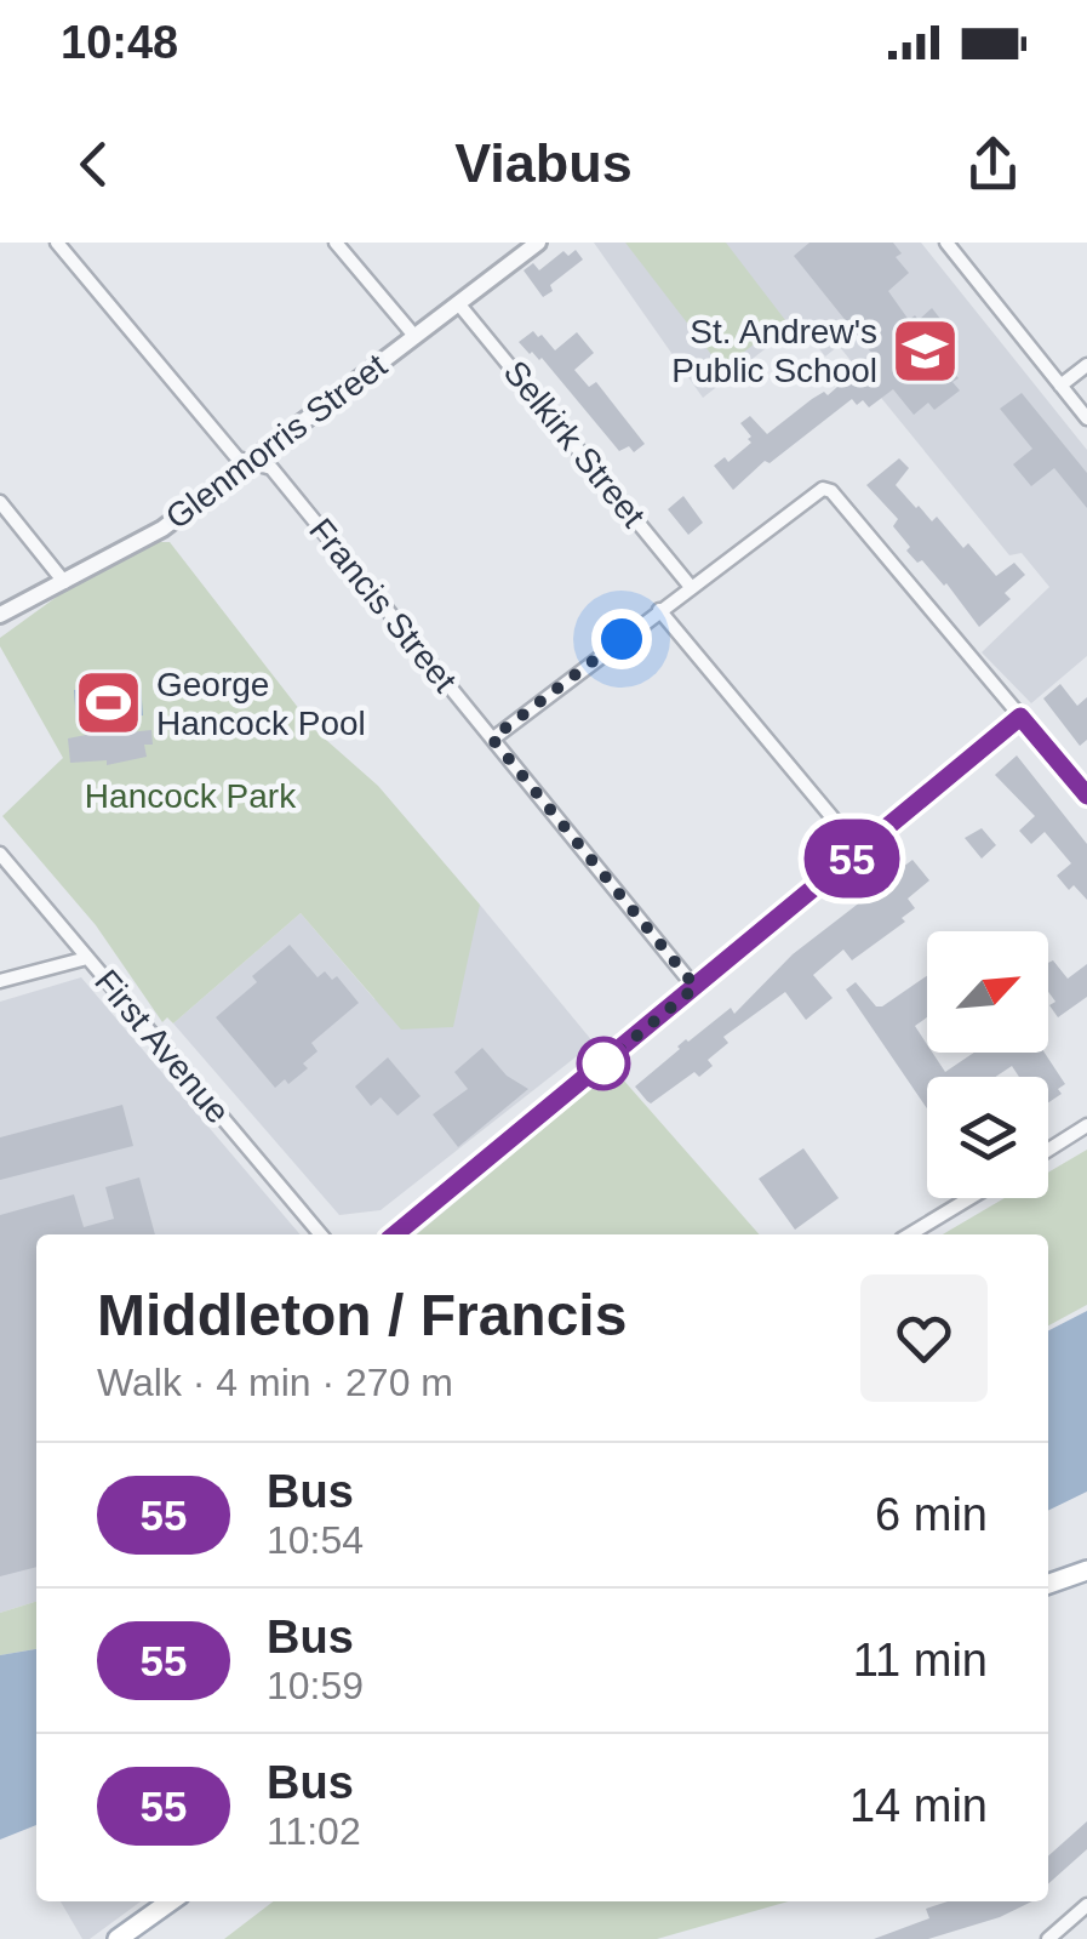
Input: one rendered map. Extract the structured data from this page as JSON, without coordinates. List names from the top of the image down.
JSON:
{
  "streets": {
    "street": [
      "Glenmorris Street",
      "Selkirk Street",
      "Francis Street",
      "First Avenue"
    ]
  },
  "crossings": [
    ["Glenmorris Street", "Selkirk Street"],
    ["Glenmorris Street", "Francis Street"]
  ],
  "parks": ["Hancock Park"],
  "places": {
    "school or university": ["St. Andrew's Public School"],
    "sports": ["George Hancock Pool"]
  },
  "lines": ["bus line 55"],
  "north": "top right",
  "page": {
    "status": "10:48",
    "header": "Viabus",
    "on_map": "55",
    "heading": ["Middleton / Francis", "Walk · 4 min · 270 m"],
    "list": [
      {
        "mark": "55",
        "name": "Bus",
        "note": "10:54",
        "value": "6 min"
      },
      {
        "mark": "55",
        "name": "Bus",
        "note": "10:59",
        "value": "11 min"
      },
      {
        "mark": "55",
        "name": "Bus",
        "note": "11:02",
        "value": "14 min"
      }
    ]
  }
}
